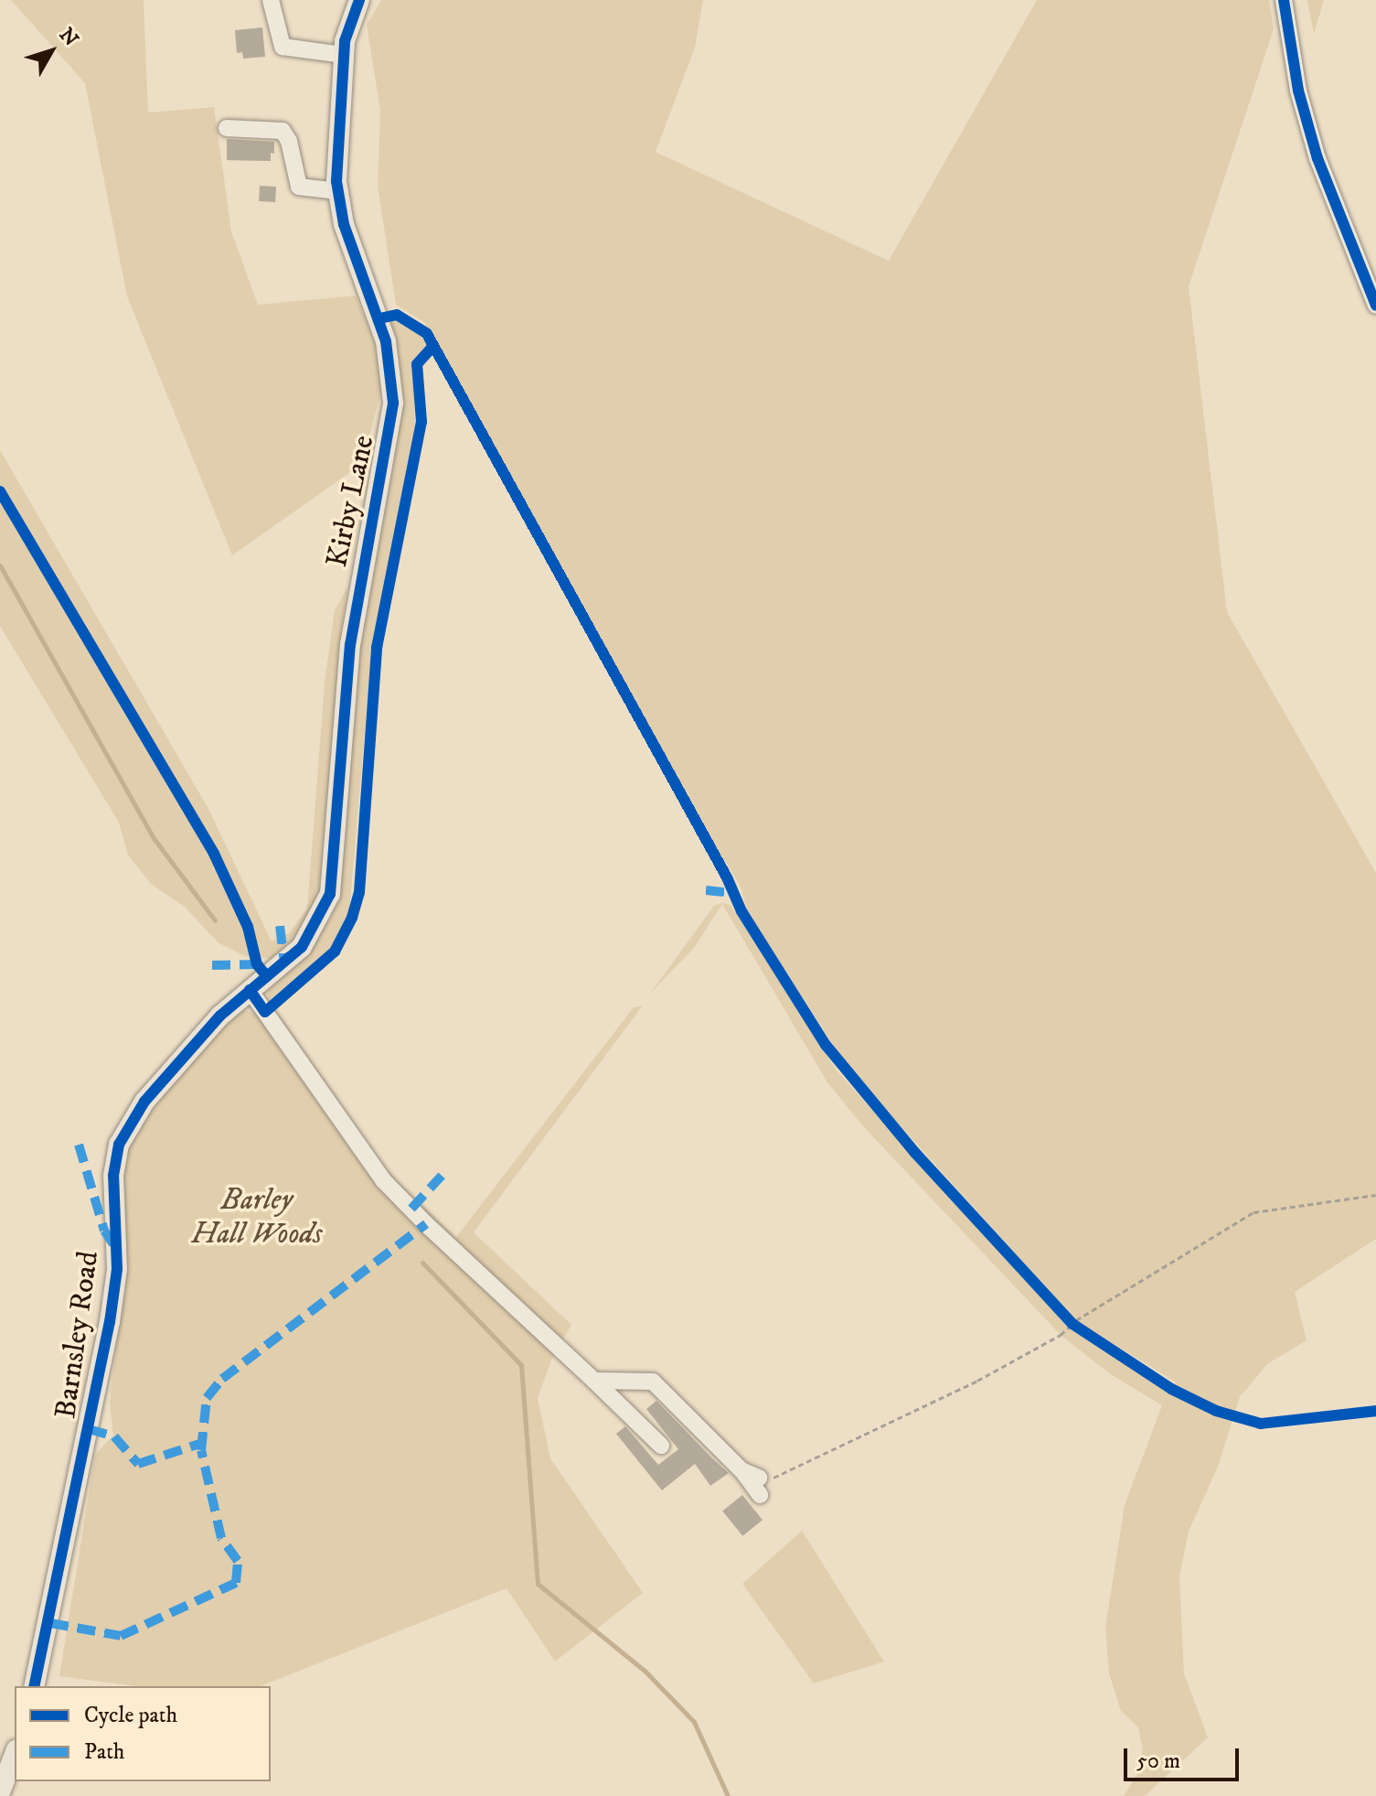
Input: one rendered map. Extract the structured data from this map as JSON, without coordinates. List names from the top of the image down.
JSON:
{
  "streets": {
    "main road": ["Kirby Lane", "Barnsley Road"]
  },
  "crossings": [
    ["Kirby Lane", "Barnsley Road"]
  ],
  "parks": ["Barley Hall Woods"],
  "legend": ["Cycle path", "Path"],
  "scale_bar": "50 m",
  "north": "top right"
}
